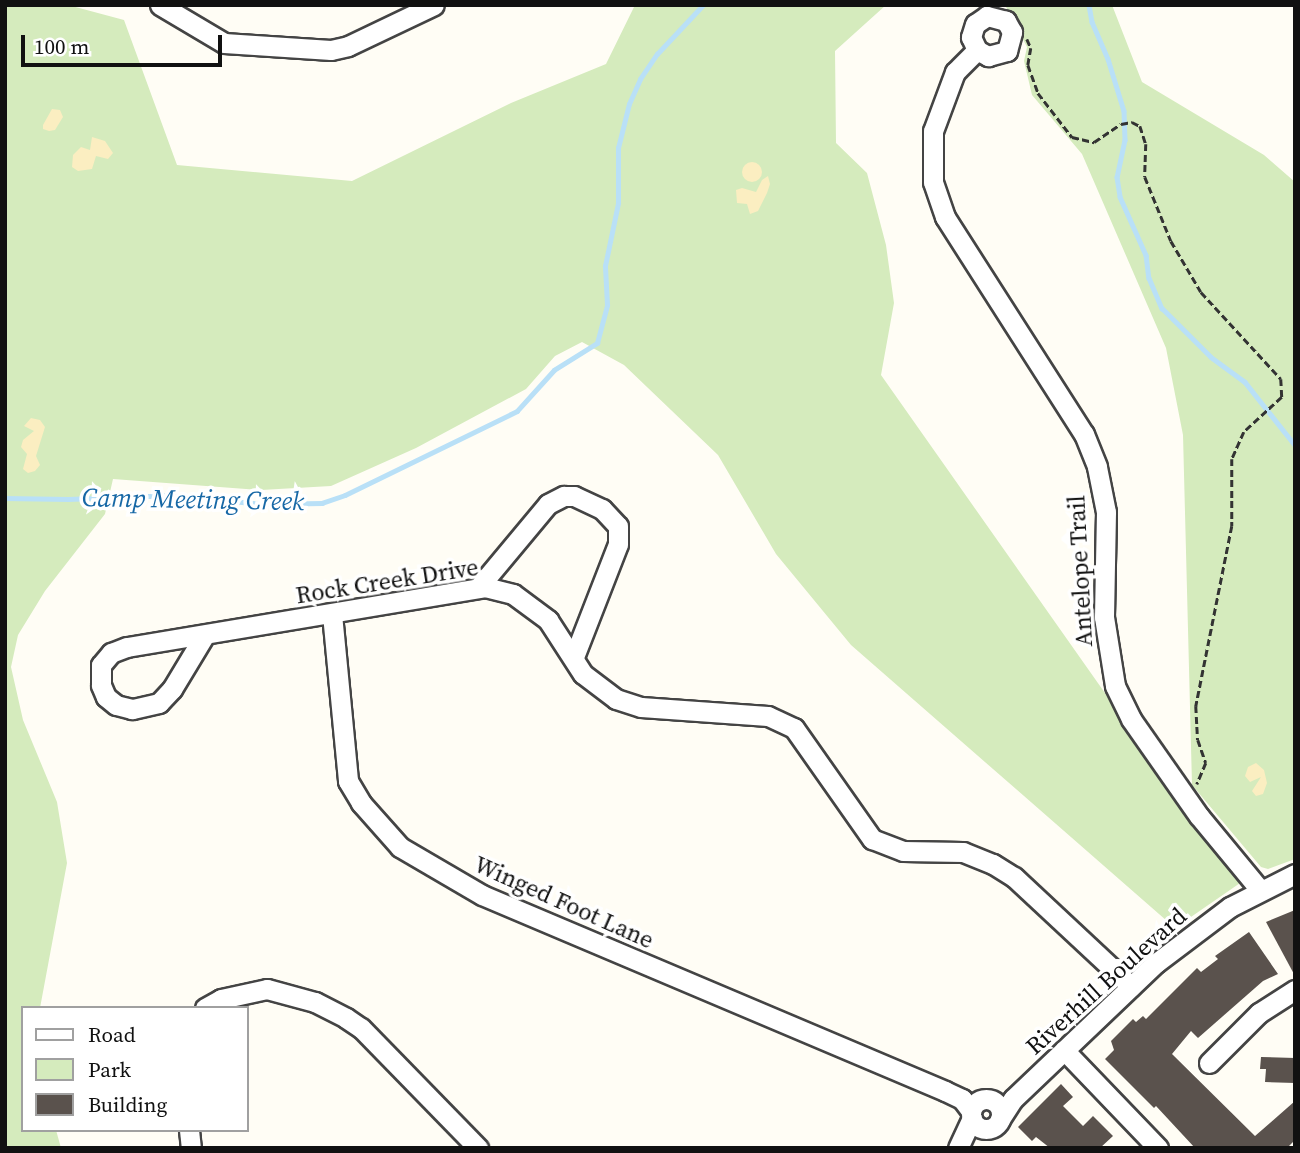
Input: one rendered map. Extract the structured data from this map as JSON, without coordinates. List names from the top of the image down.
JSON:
{
  "streets": {
    "street": [
      "Antelope Trail",
      "Rock Creek Drive",
      "Winged Foot Lane",
      "Riverhill Boulevard"
    ]
  },
  "crossings": [
    ["Antelope Trail", "Riverhill Boulevard"],
    ["Rock Creek Drive", "Winged Foot Lane"],
    ["Rock Creek Drive", "Riverhill Boulevard"],
    ["Winged Foot Lane", "Riverhill Boulevard"]
  ],
  "water": ["Camp Meeting Creek"],
  "legend": ["Road", "Park", "Building"],
  "scale_bar": "100 m"
}
